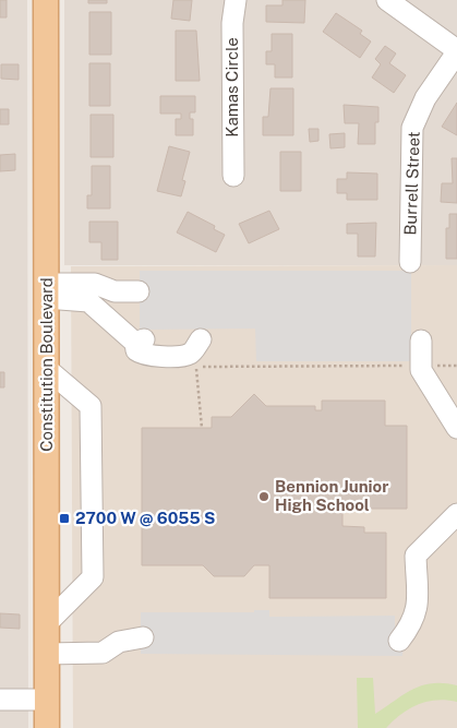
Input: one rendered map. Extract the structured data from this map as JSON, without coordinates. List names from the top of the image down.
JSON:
{
  "streets": {
    "main road": ["Constitution Boulevard"],
    "street": ["Kamas Circle", "Burrell Street"]
  },
  "places": {
    "other": ["Bennion Junior High School"],
    "transit": ["2700 W @ 6055 S"]
  }
}
